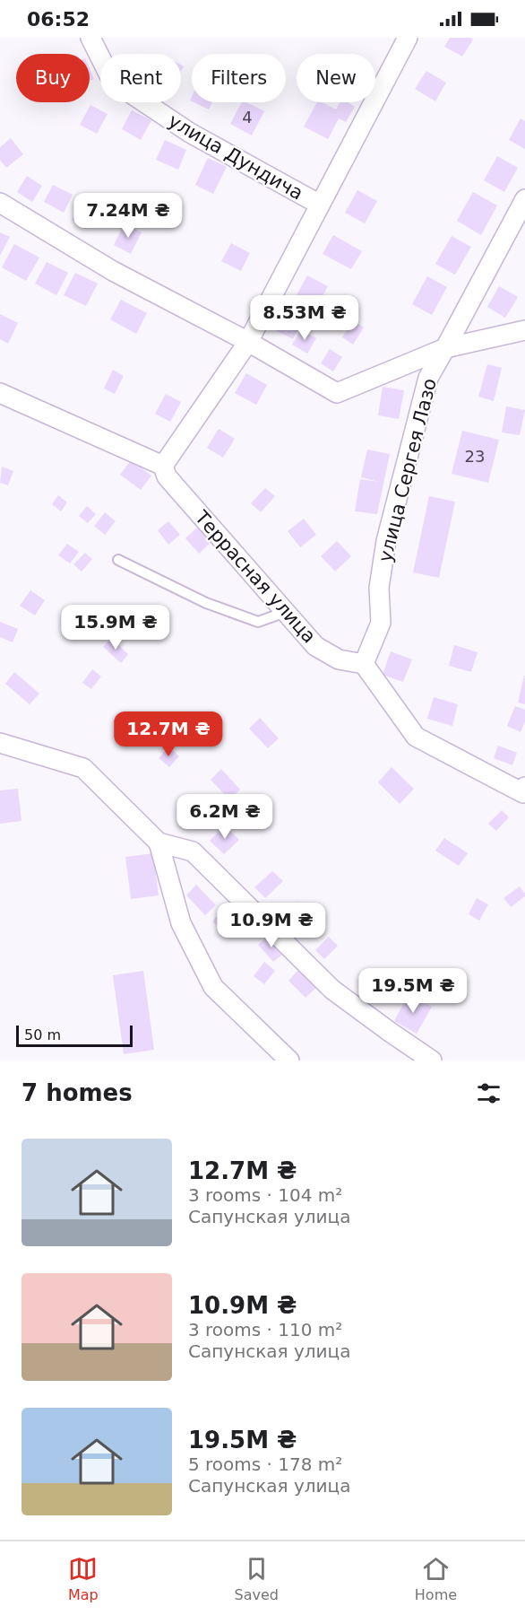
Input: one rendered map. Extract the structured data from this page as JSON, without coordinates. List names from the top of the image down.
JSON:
{
  "streets": {
    "street": ["улица Дундича", "улица Сергея Лазо", "Террасная улица"]
  },
  "crossings": [
    ["улица Сергея Лазо", "Террасная улица"]
  ],
  "house_numbers": ["4", "23"],
  "scale_bar": "50 m",
  "page": {
    "status": "06:52",
    "chip": [
      "Buy",
      "Rent",
      "Filters",
      "New"
    ],
    "price": [
      "7.24M ₴",
      "8.53M ₴",
      "15.9M ₴",
      "12.7M ₴",
      "6.2M ₴",
      "10.9M ₴",
      "19.5M ₴"
    ],
    "scale": "50 m",
    "heading": "7 homes",
    "list": [
      {
        "name": "12.7M ₴",
        "note": "3 rooms · 104 m² · Сапунская улица"
      },
      {
        "name": "10.9M ₴",
        "note": "3 rooms · 110 m² · Сапунская улица"
      },
      {
        "name": "19.5M ₴",
        "note": "5 rooms · 178 m² · Сапунская улица"
      }
    ],
    "tabs": ["Map", "Saved", "Home"]
  }
}
